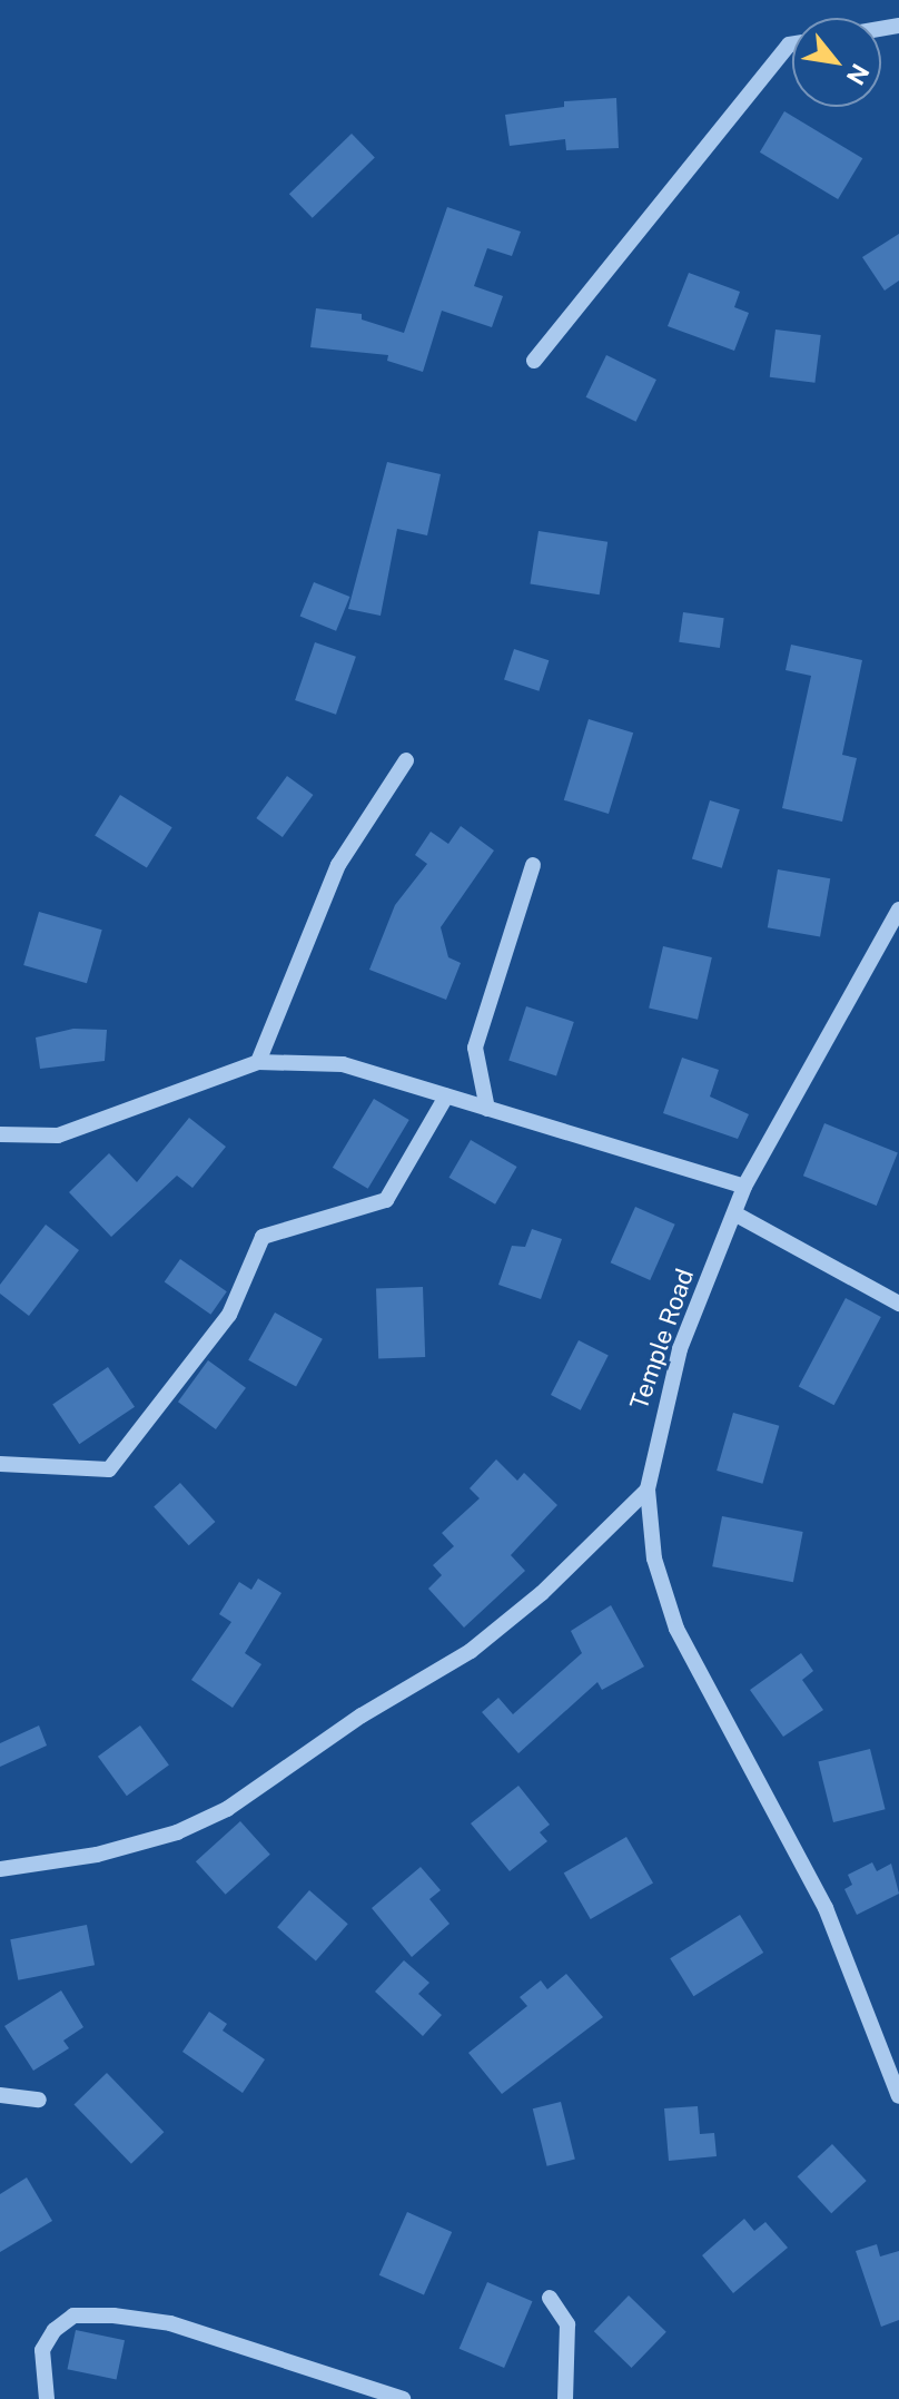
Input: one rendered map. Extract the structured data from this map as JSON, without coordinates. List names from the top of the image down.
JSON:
{
  "streets": {
    "street": ["Temple Road"]
  },
  "north": "bottom right"
}
